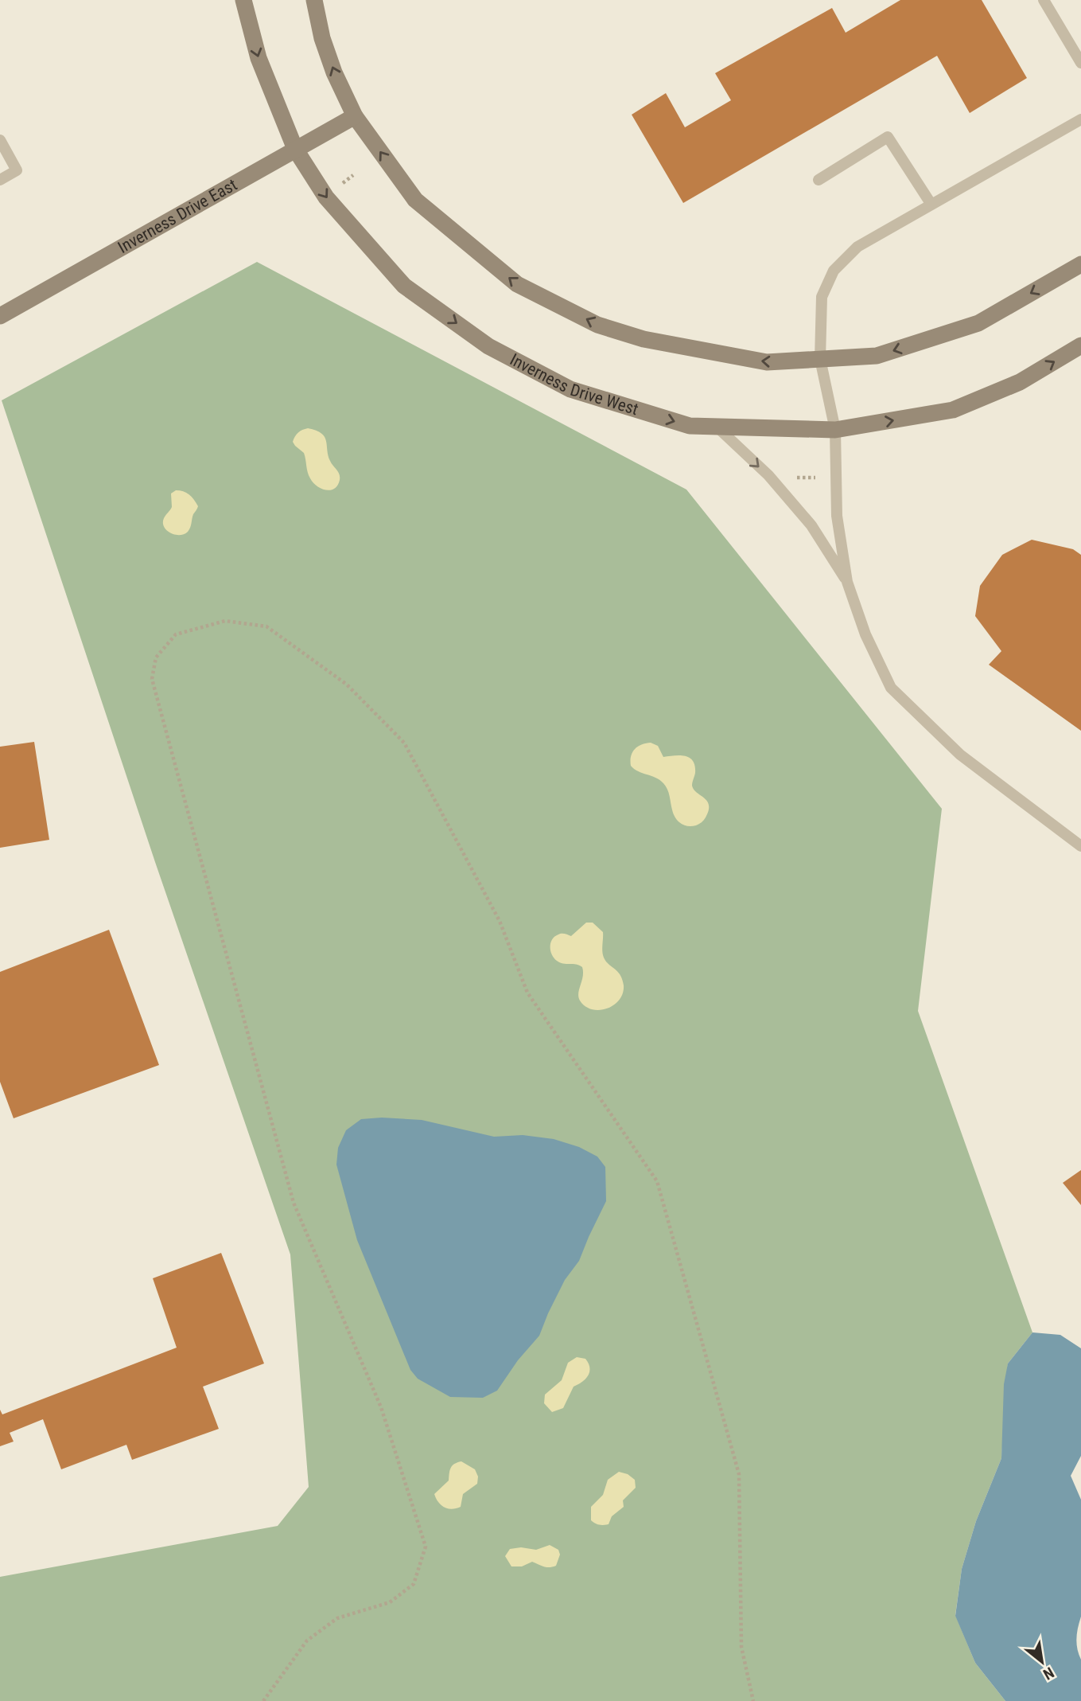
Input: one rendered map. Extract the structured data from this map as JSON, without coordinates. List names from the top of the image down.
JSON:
{
  "streets": {
    "main road": ["Inverness Drive East", "Inverness Drive West"]
  },
  "crossings": [
    ["Inverness Drive East", "Inverness Drive West"]
  ],
  "north": "bottom right"
}
